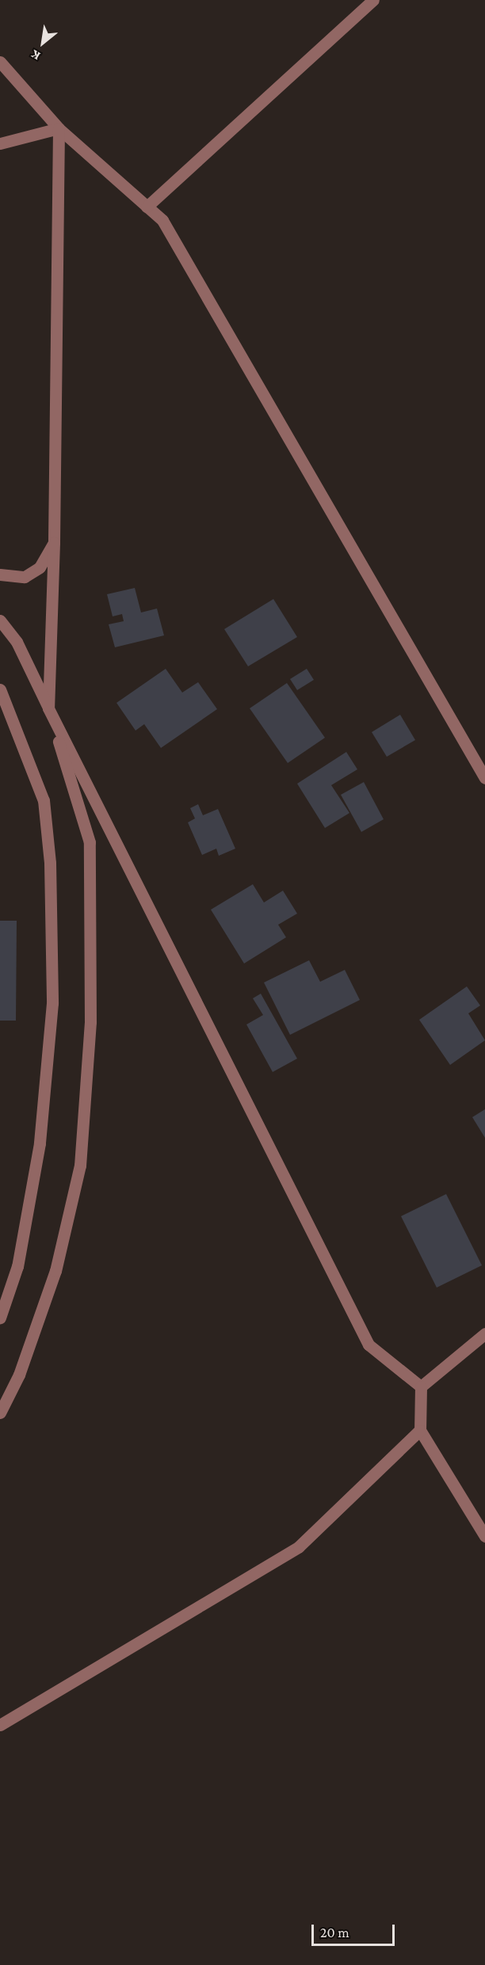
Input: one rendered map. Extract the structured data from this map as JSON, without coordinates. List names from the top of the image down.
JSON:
{
  "scale_bar": "20 m",
  "north": "bottom left"
}
